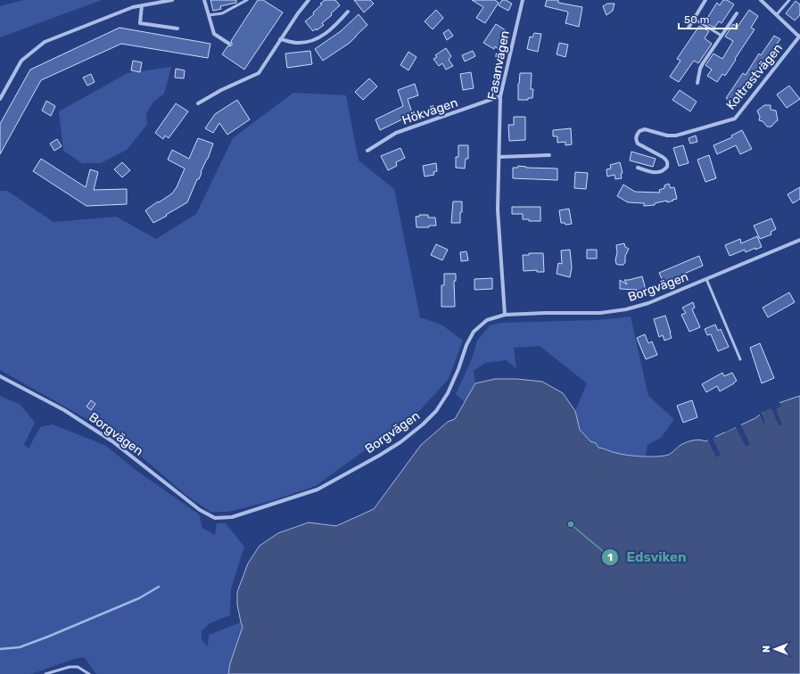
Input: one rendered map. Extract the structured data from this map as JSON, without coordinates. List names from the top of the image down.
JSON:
{
  "streets": {
    "street": [
      "Fasanvägen",
      "Koltrastvägen",
      "Hökvägen",
      "Borgvägen"
    ]
  },
  "crossings": [
    ["Fasanvägen", "Hökvägen"],
    ["Fasanvägen", "Borgvägen"]
  ],
  "places": ["Edsviken"],
  "scale_bar": "50 m",
  "north": "left"
}
